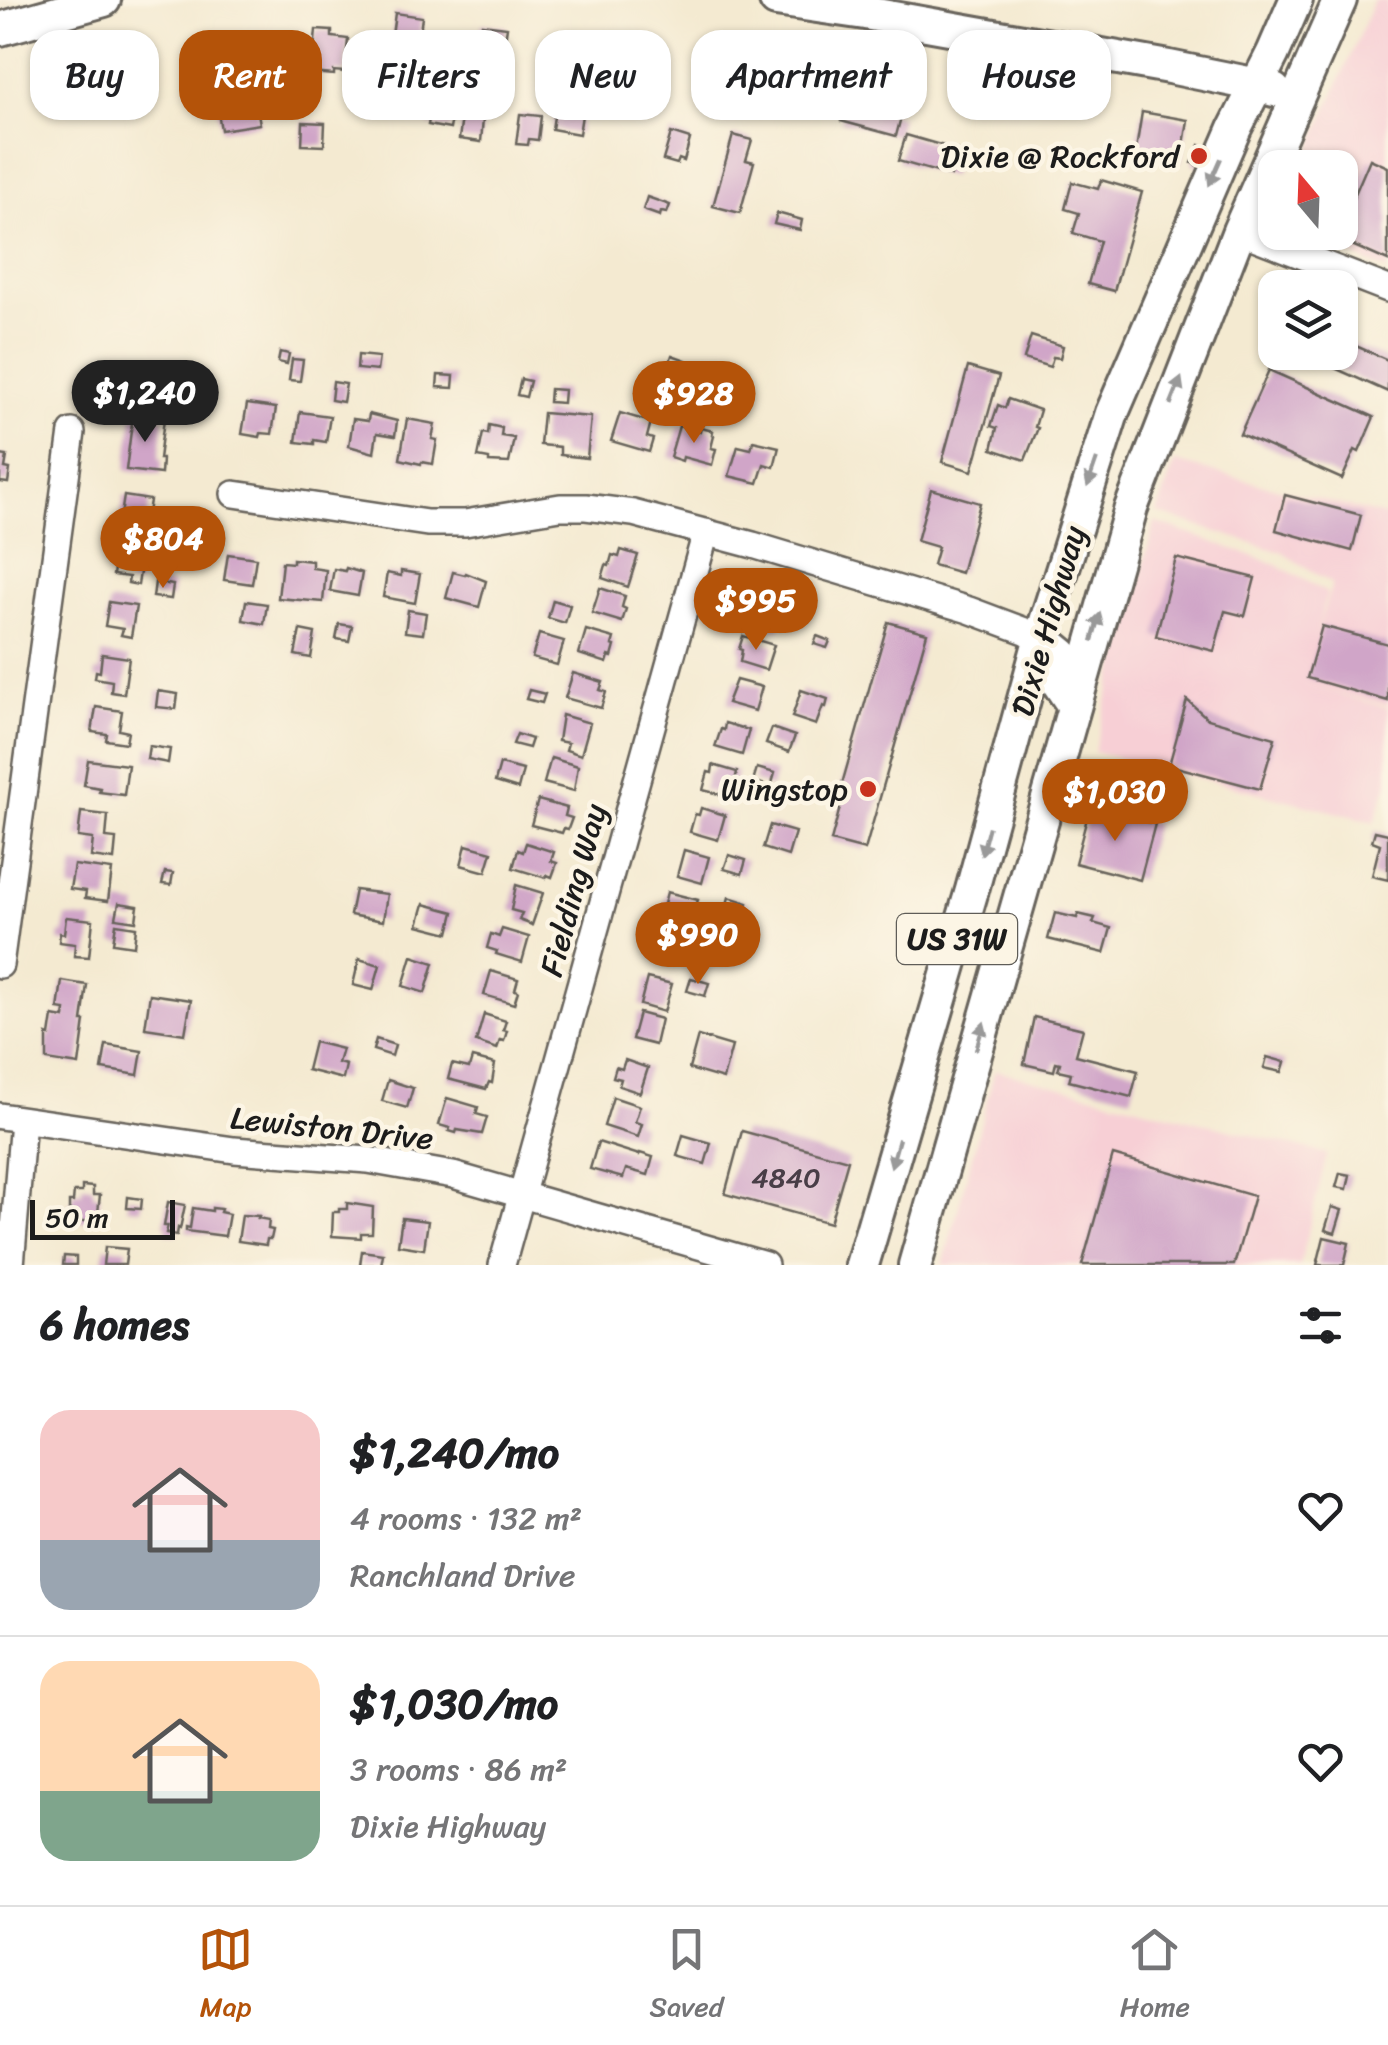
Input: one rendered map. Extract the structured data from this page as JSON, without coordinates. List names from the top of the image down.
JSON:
{
  "streets": {
    "main road": ["Dixie Highway", "US 31W"],
    "street": ["Fielding Way", "Lewiston Drive"]
  },
  "crossings": [
    ["Fielding Way", "Lewiston Drive"]
  ],
  "places": ["Dixie @ Rockford", "Wingstop"],
  "house_numbers": ["4840"],
  "scale_bar": "50 m",
  "north": "top",
  "page": {
    "chip": [
      "Buy",
      "Rent",
      "Filters",
      "New",
      "Apartment",
      "House"
    ],
    "price": [
      "$1,240",
      "$928",
      "$804",
      "$995",
      "$1,030",
      "$990"
    ],
    "scale": "50 m",
    "heading": "6 homes",
    "list": [
      {
        "name": "$1,240/mo",
        "note": "4 rooms · 132 m² · Ranchland Drive"
      },
      {
        "name": "$1,030/mo",
        "note": "3 rooms · 86 m² · Dixie Highway"
      }
    ],
    "tabs": ["Map", "Saved", "Home"]
  }
}
